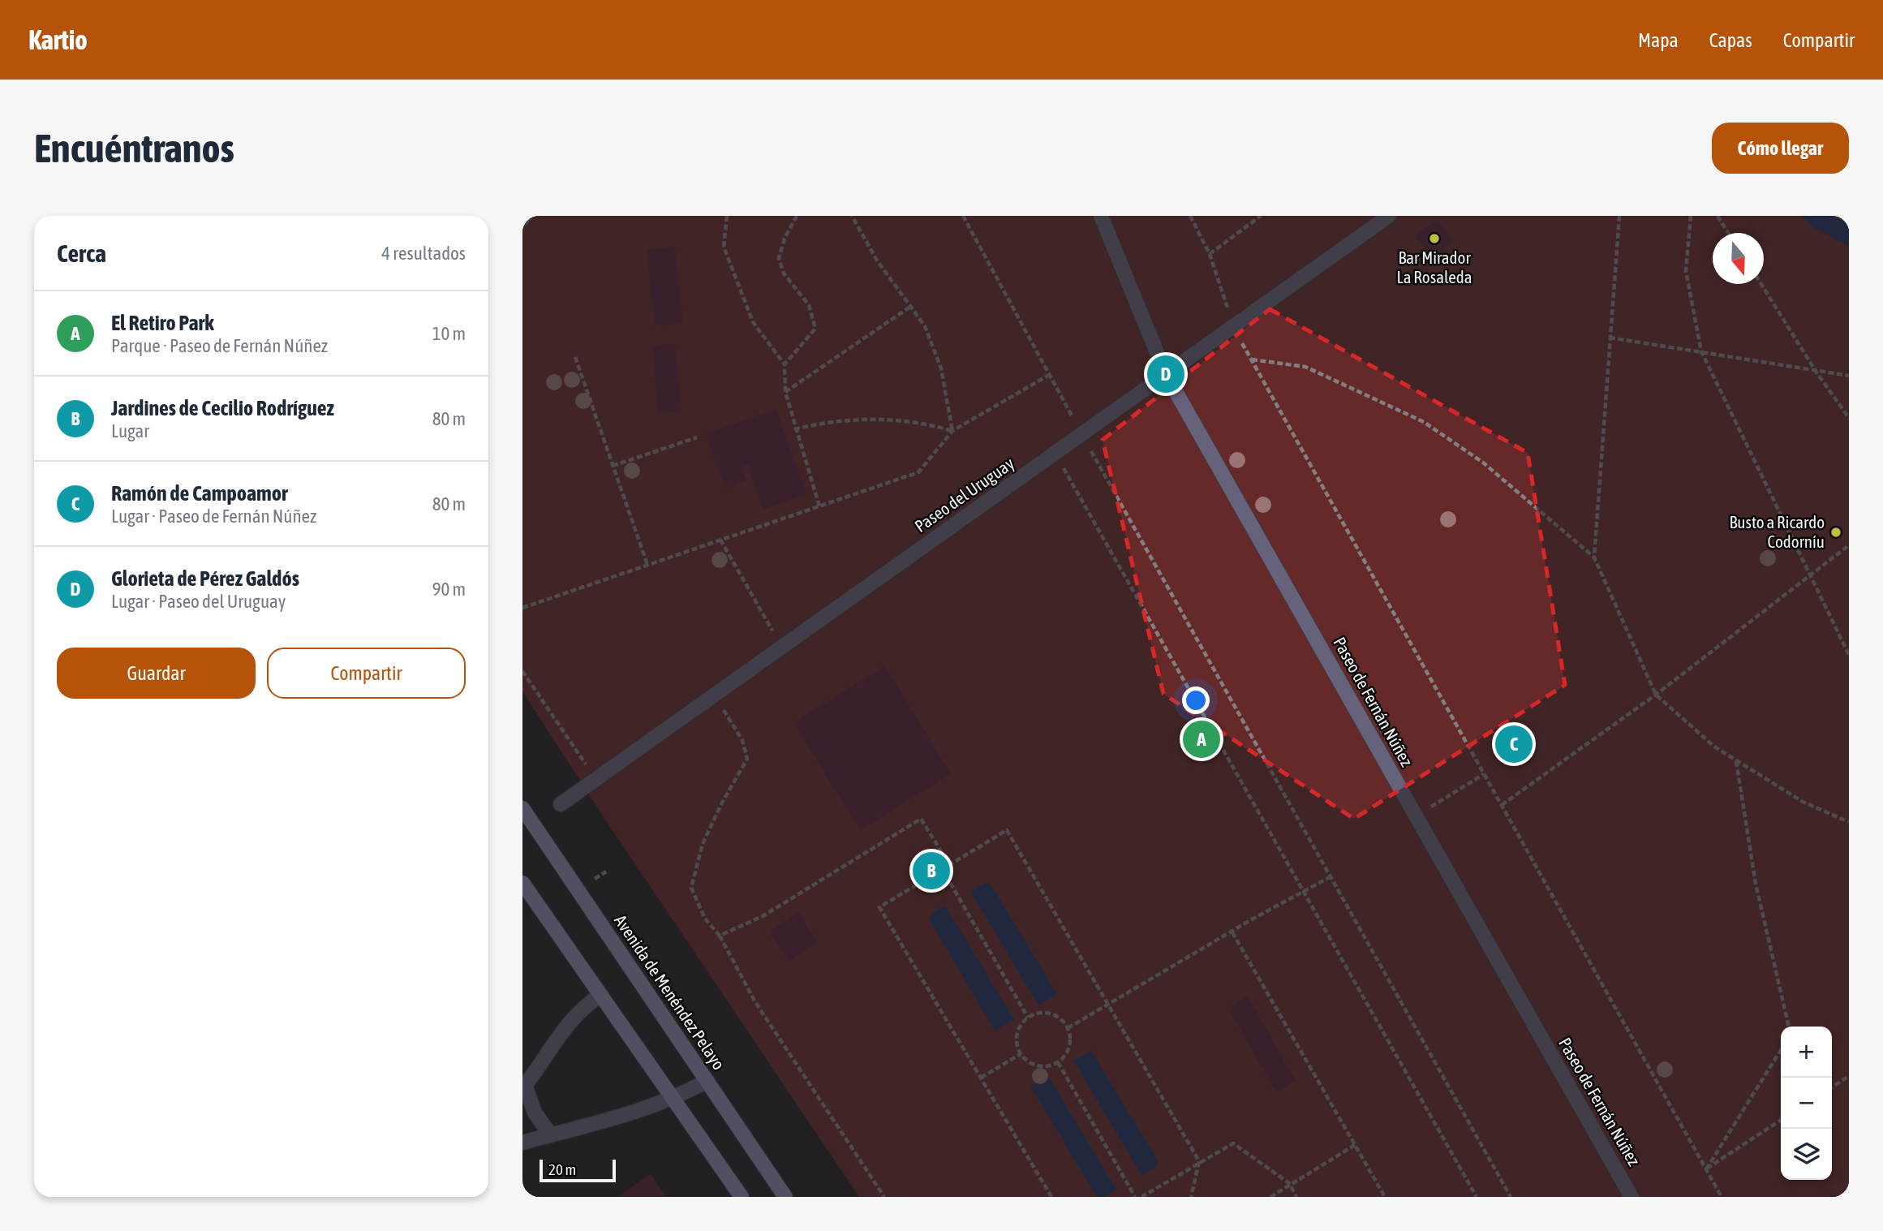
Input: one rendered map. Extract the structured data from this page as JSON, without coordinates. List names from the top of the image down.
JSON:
{
  "streets": {
    "main road": ["Avenida de Menéndez Pelayo"],
    "street": ["Paseo del Uruguay", "Paseo de Fernán Núñez"]
  },
  "crossings": [
    ["Paseo del Uruguay", "Paseo de Fernán Núñez"]
  ],
  "places": ["Bar Mirador La Rosaleda", "Busto a Ricardo Codorníu"],
  "scale_bar": "20 m",
  "north": "bottom",
  "page": {
    "header": "Kartio",
    "nav": ["Mapa", "Capas", "Compartir"],
    "buttons": [
      "Cómo llegar",
      ["Guardar", "Compartir"]
    ],
    "title": "Encuéntranos",
    "heading": ["Cerca", "4 resultados"],
    "list": [
      {
        "mark": "A",
        "name": "El Retiro Park",
        "note": "Parque · Paseo de Fernán Núñez",
        "value": "10 m"
      },
      {
        "mark": "B",
        "name": "Jardines de Cecilio Rodríguez",
        "note": "Lugar",
        "value": "80 m"
      },
      {
        "mark": "C",
        "name": "Ramón de Campoamor",
        "note": "Lugar · Paseo de Fernán Núñez",
        "value": "80 m"
      },
      {
        "mark": "D",
        "name": "Glorieta de Pérez Galdós",
        "note": "Lugar · Paseo del Uruguay",
        "value": "90 m"
      }
    ],
    "pins": [
      "D",
      "A",
      "C",
      "B"
    ],
    "map_buttons": ["+", "−"],
    "scale": "20 m"
  }
}
